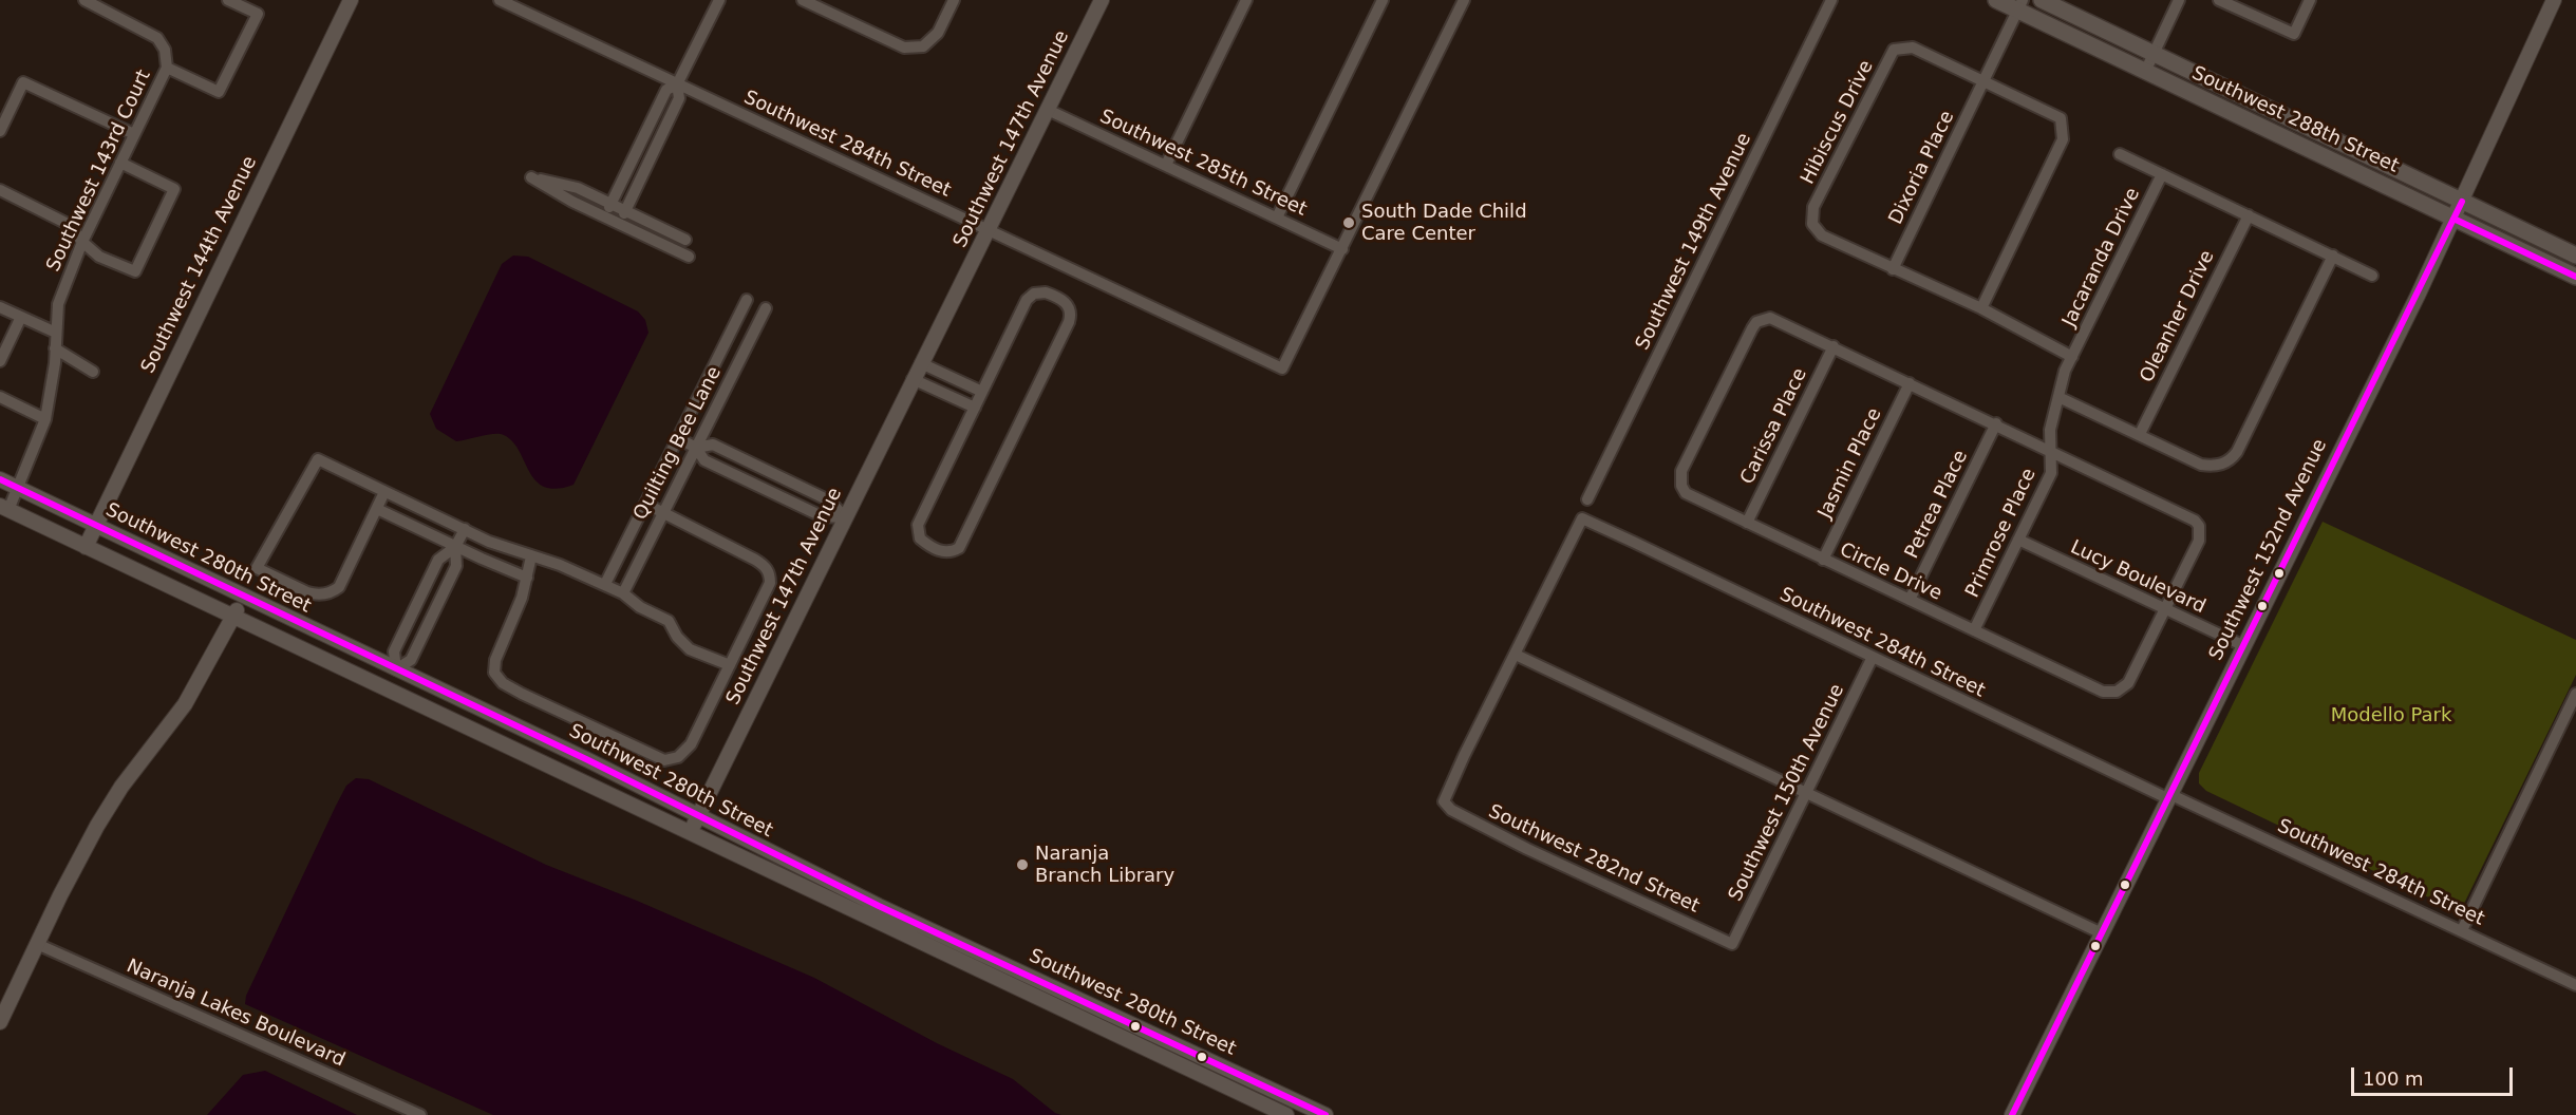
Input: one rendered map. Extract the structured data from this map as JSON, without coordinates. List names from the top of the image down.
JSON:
{
  "streets": {
    "main road": ["Southwest 288th Street"],
    "street": [
      "Hibiscus Drive",
      "Southwest 147th Avenue",
      "Southwest 284th Street",
      "Southwest 285th Street",
      "Dixoria Place",
      "Southwest 143rd Court",
      "Southwest 149th Avenue",
      "Jacaranda Drive",
      "Southwest 144th Avenue",
      "Oleanher Drive",
      "Carissa Place",
      "Quilting Bee Lane",
      "Jasmin Place",
      "Petrea Place",
      "Primrose Place",
      "Southwest 152nd Avenue",
      "Southwest 280th Street",
      "Circle Drive",
      "Lucy Boulevard",
      "Southwest 150th Avenue",
      "Southwest 282nd Street",
      "Naranja Lakes Boulevard"
    ]
  },
  "crossings": [
    ["Southwest 288th Street", "Dixoria Place"],
    ["Southwest 288th Street", "Southwest 152nd Avenue"],
    ["Hibiscus Drive", "Dixoria Place"],
    ["Hibiscus Drive", "Jacaranda Drive"],
    ["Southwest 147th Avenue", "Southwest 284th Street"],
    ["Southwest 147th Avenue", "Southwest 285th Street"],
    ["Southwest 147th Avenue", "Southwest 280th Street"],
    ["Southwest 284th Street", "Southwest 285th Street"],
    ["Southwest 284th Street", "Southwest 152nd Avenue"],
    ["Southwest 284th Street", "Southwest 150th Avenue"],
    ["Southwest 284th Street", "Southwest 282nd Street"],
    ["Southwest 143rd Court", "Southwest 280th Street"],
    ["Southwest 144th Avenue", "Southwest 280th Street"],
    ["Carissa Place", "Circle Drive"],
    ["Jasmin Place", "Circle Drive"],
    ["Petrea Place", "Circle Drive"],
    ["Primrose Place", "Circle Drive"],
    ["Primrose Place", "Lucy Boulevard"],
    ["Southwest 152nd Avenue", "Lucy Boulevard"],
    ["Circle Drive", "Lucy Boulevard"],
    ["Southwest 150th Avenue", "Southwest 282nd Street"]
  ],
  "parks": ["Modello Park"],
  "places": ["South Dade Child Care Center", "Naranja Branch Library"],
  "scale_bar": "100 m"
}
